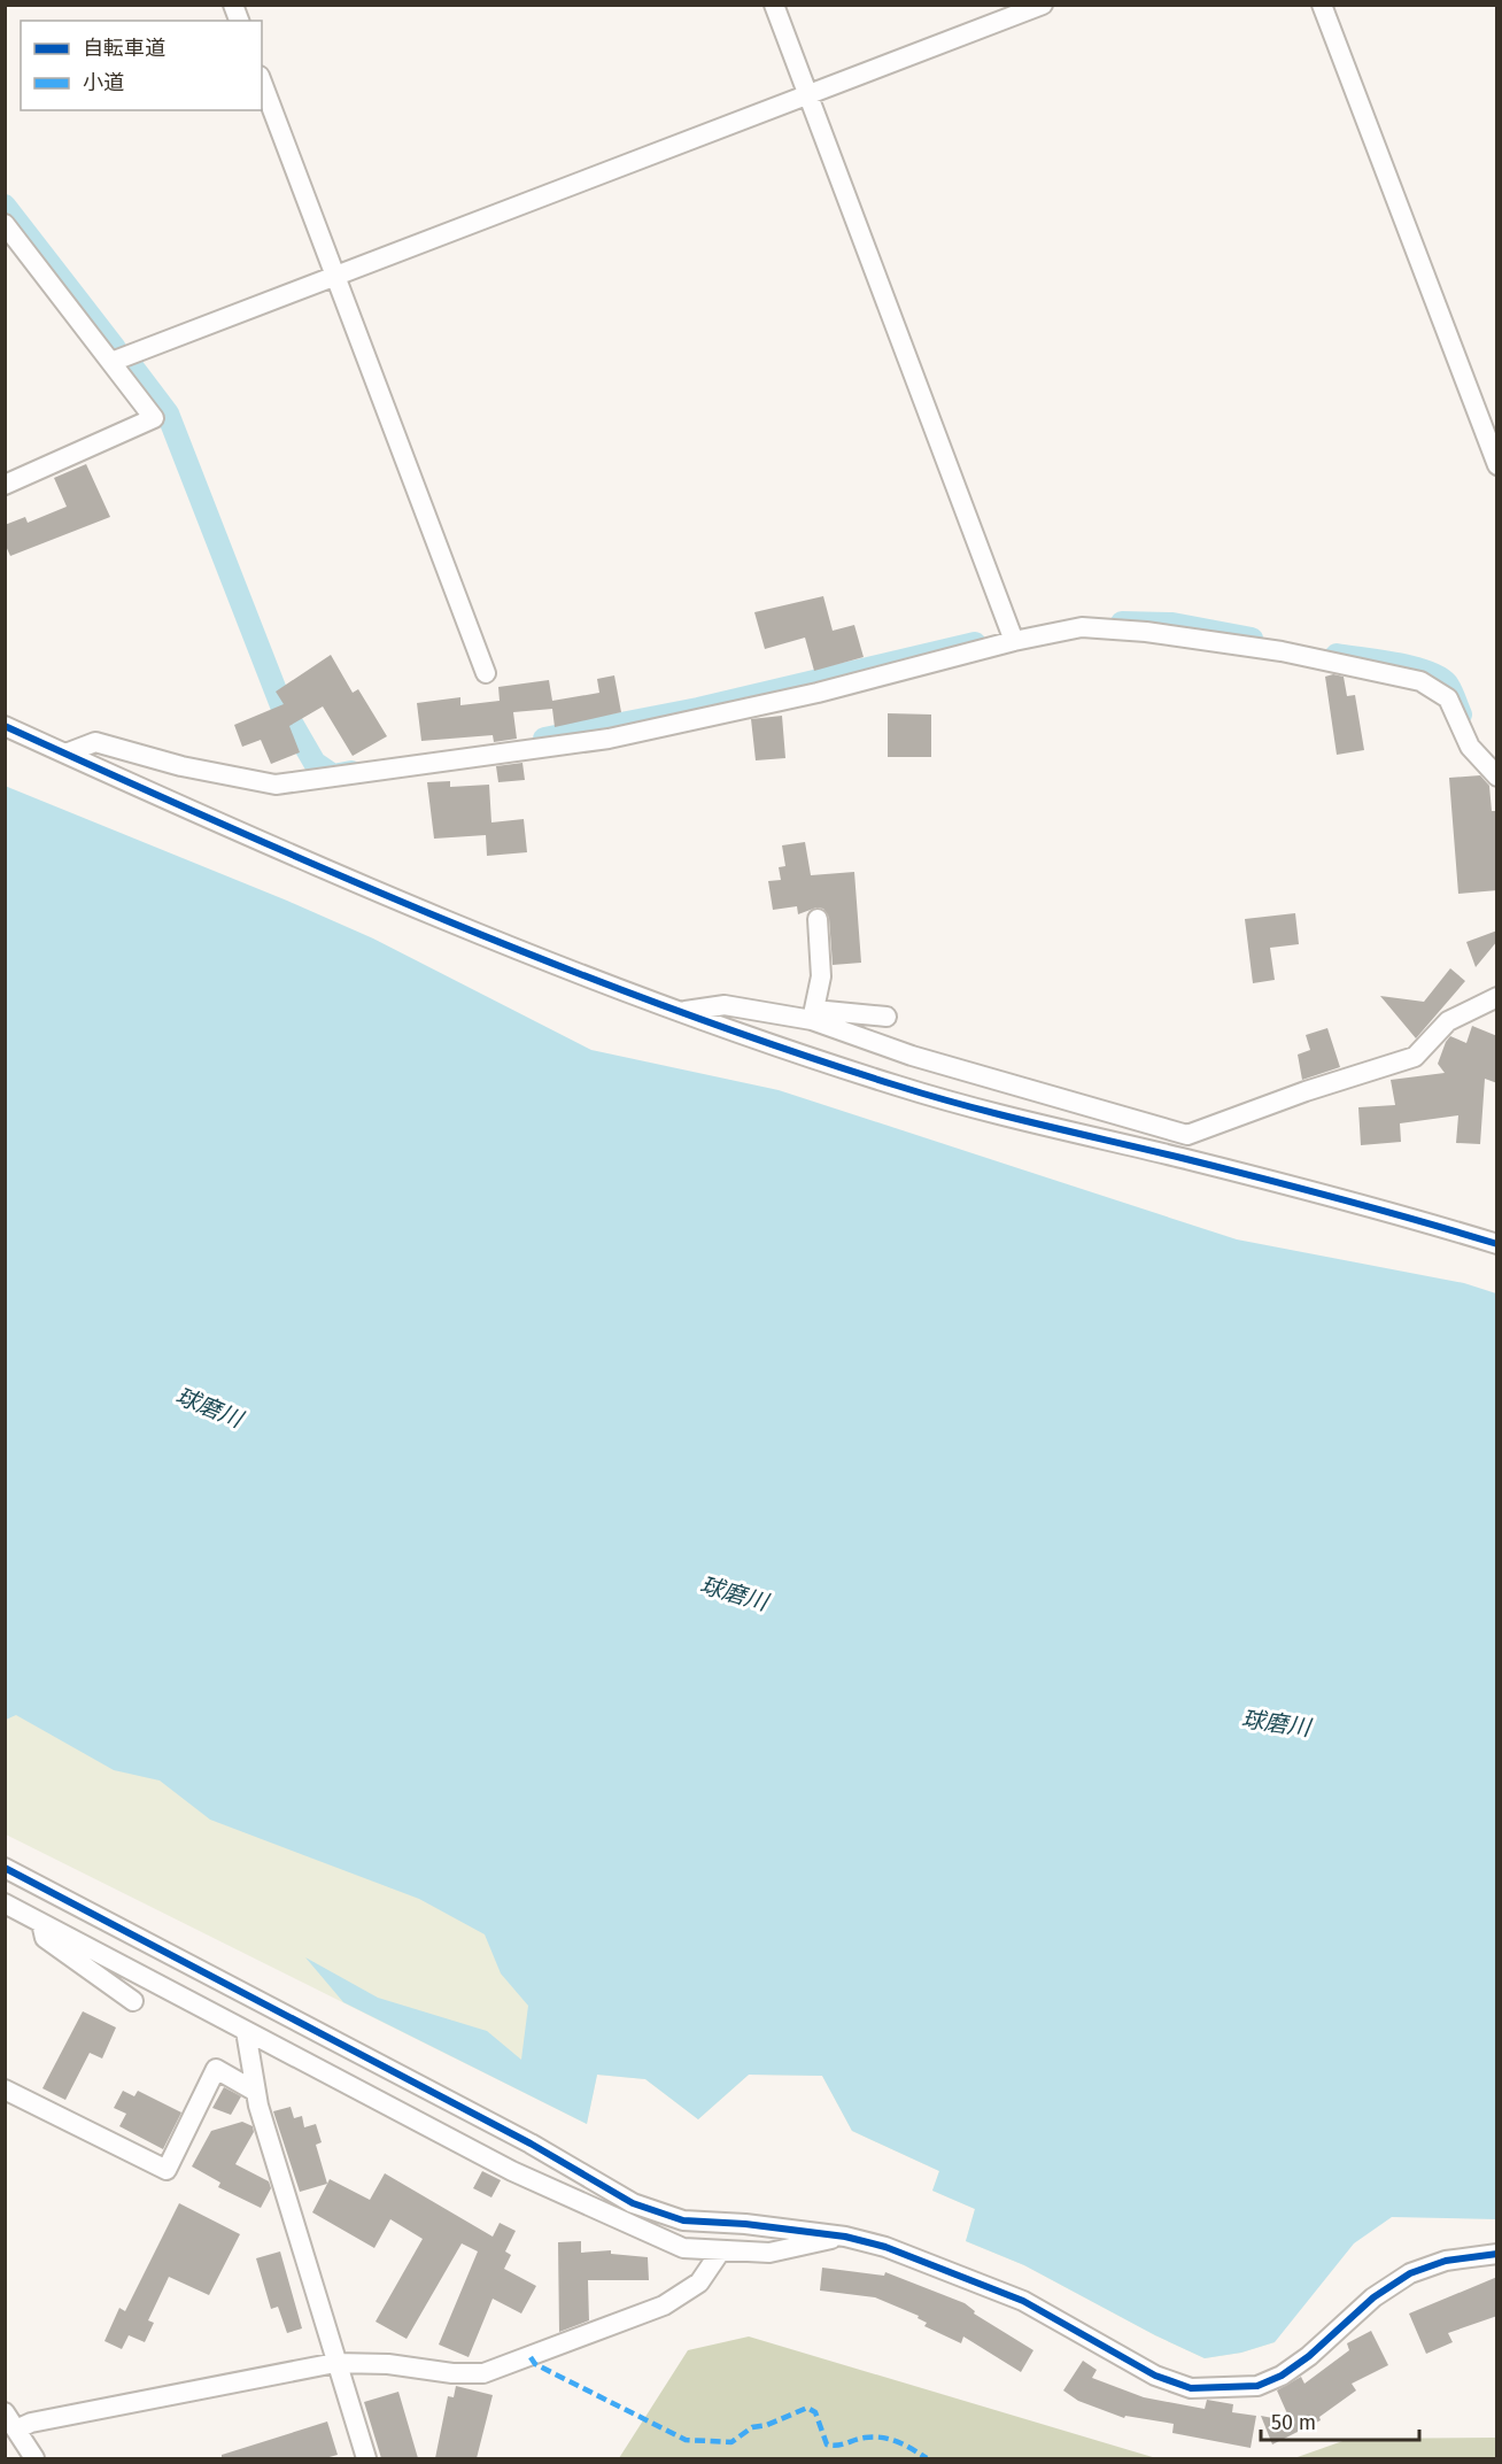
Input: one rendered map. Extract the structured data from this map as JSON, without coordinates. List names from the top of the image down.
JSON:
{
  "water": ["球磨川"],
  "legend": ["自転車道", "小道"],
  "scale_bar": "50 m"
}
